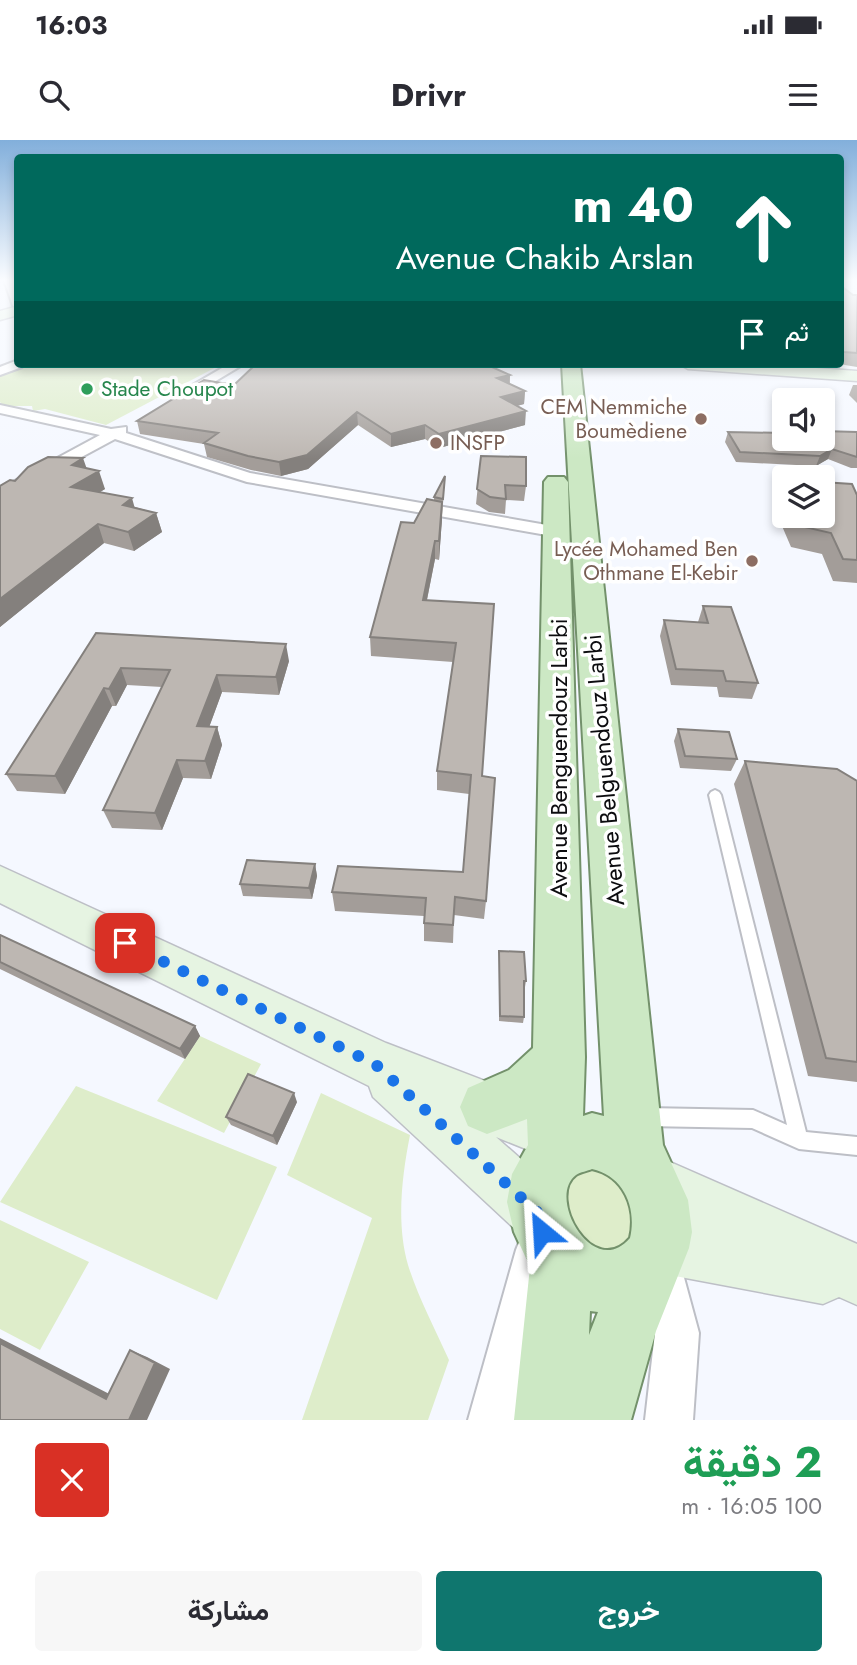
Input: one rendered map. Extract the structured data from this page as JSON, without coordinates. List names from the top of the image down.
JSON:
{
  "streets": {
    "main road": ["Avenue Benguendouz Larbi", "Avenue Belguendouz Larbi"]
  },
  "crossings": [
    ["Avenue Benguendouz Larbi", "Avenue Belguendouz Larbi"]
  ],
  "places": [
    "Stade Choupot",
    "CEM Nemmiche Boumèdiene",
    "INSFP",
    "Lycée Mohamed Ben Othmane El-Kebir"
  ],
  "page": {
    "status": "16:03",
    "header": "Drivr",
    "turn": ["40 m", "Avenue Chakib Arslan"],
    "then": "ثم",
    "heading": ["2 دقيقة", "100 m · 16:05"],
    "buttons": ["خروج", "مشاركة"]
  }
}
